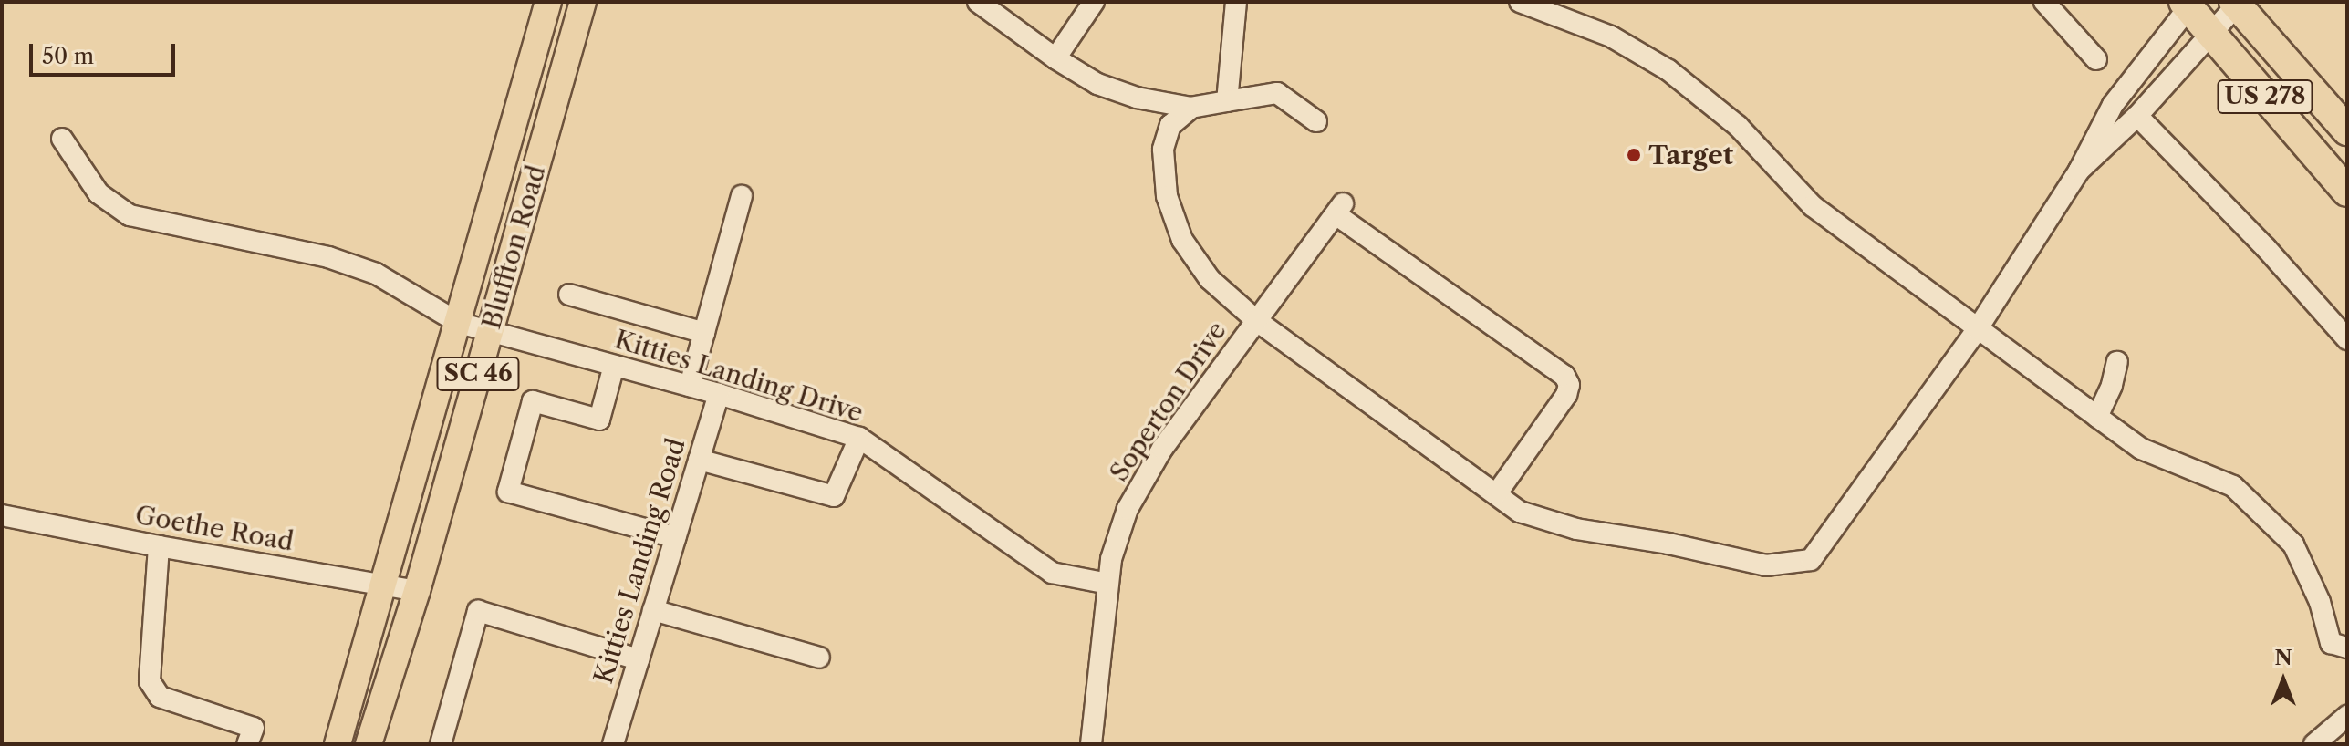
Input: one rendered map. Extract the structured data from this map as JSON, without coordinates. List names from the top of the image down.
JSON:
{
  "streets": {
    "highway": ["US 278"],
    "main road": ["Bluffton Road", "SC 46"],
    "street": [
      "Kitties Landing Drive",
      "Soperton Drive",
      "Goethe Road",
      "Kitties Landing Road"
    ]
  },
  "crossings": [
    ["Bluffton Road", "Kitties Landing Drive"],
    ["Bluffton Road", "Goethe Road"],
    ["Kitties Landing Drive", "Soperton Drive"],
    ["Kitties Landing Drive", "Kitties Landing Road"]
  ],
  "places": ["Target"],
  "scale_bar": "50 m",
  "north": "top"
}
